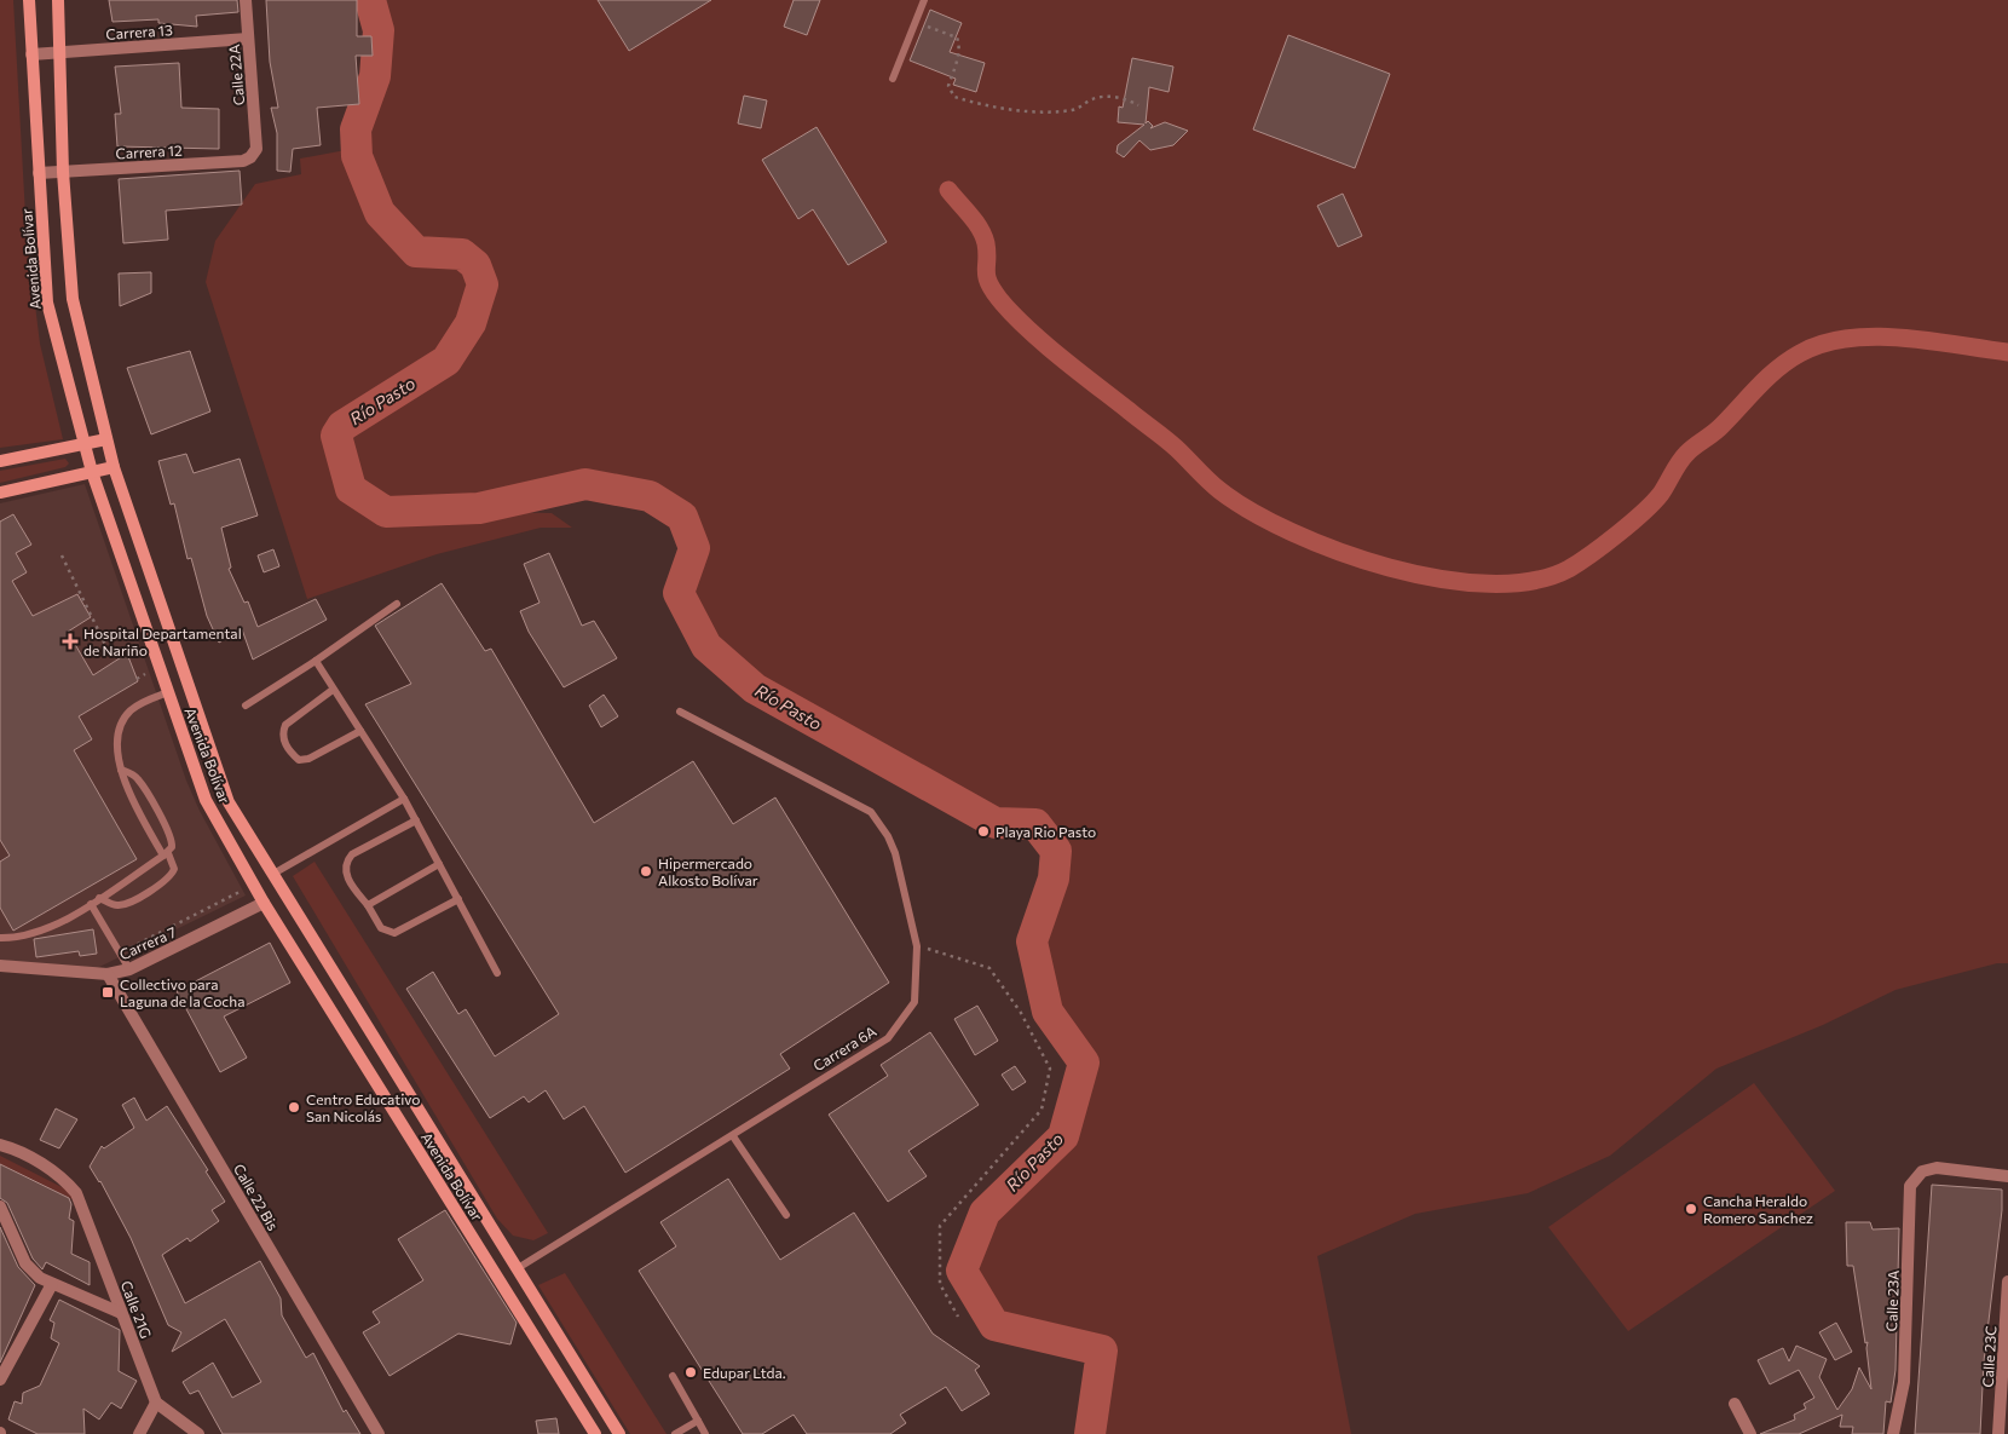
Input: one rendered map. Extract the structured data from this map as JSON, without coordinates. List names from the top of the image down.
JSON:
{
  "streets": {
    "main road": ["Avenida Bolívar"],
    "street": [
      "Carrera 13",
      "Calle 22A",
      "Carrera 12",
      "Carrera 7",
      "Calle 22 Bis",
      "Calle 23A",
      "Calle 21G",
      "Calle 23C"
    ],
    "lane": ["Carrera 6A"]
  },
  "crossings": [
    ["Carrera 13", "Calle 22A"],
    ["Carrera 13", "Avenida Bolívar"],
    ["Calle 22A", "Carrera 12"],
    ["Carrera 12", "Avenida Bolívar"],
    ["Avenida Bolívar", "Carrera 7"],
    ["Avenida Bolívar", "Carrera 6A"],
    ["Carrera 7", "Calle 22 Bis"]
  ],
  "water": ["Río Pasto"],
  "places": {
    "health": ["Hospital Departamental de Nariño"],
    "other": [
      "Playa Rio Pasto",
      "Hipermercado Alkosto Bolívar",
      "Centro Educativo San Nicolás",
      "Cancha Heraldo Romero Sanchez",
      "Edupar Ltda."
    ],
    "transit": ["Collectivo para Laguna de la Cocha"]
  }
}
